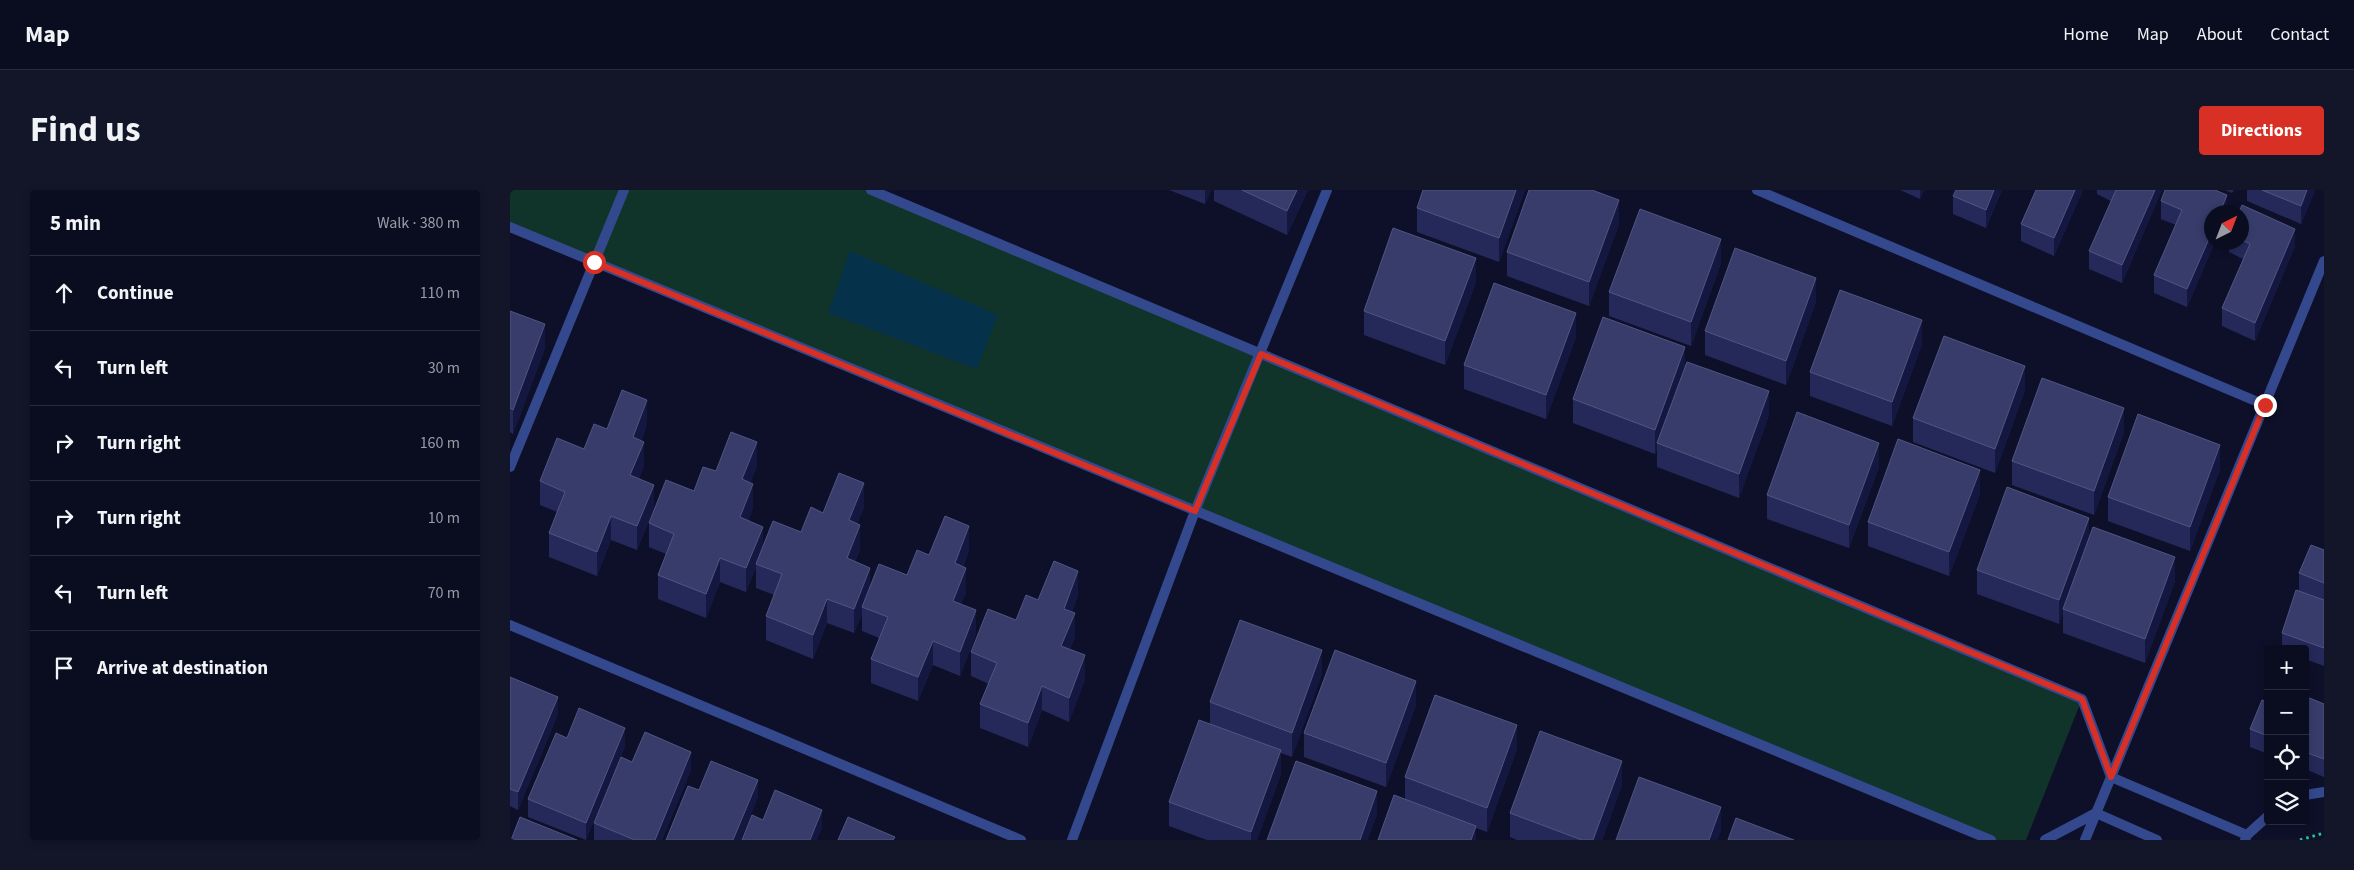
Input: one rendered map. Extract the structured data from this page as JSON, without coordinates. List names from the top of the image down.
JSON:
{
  "north": "top right",
  "page": {
    "header": "Map",
    "nav": [
      "Home",
      "Map",
      "About",
      "Contact"
    ],
    "title": "Find us",
    "buttons": "Directions",
    "heading": ["5 min", "Walk · 380 m"],
    "list": [
      ["Continue", "110 m"],
      ["Turn left", "30 m"],
      ["Turn right", "160 m"],
      ["Turn right", "10 m"],
      ["Turn left", "70 m"],
      "Arrive at destination"
    ],
    "map_buttons": ["+", "−"]
  }
}
